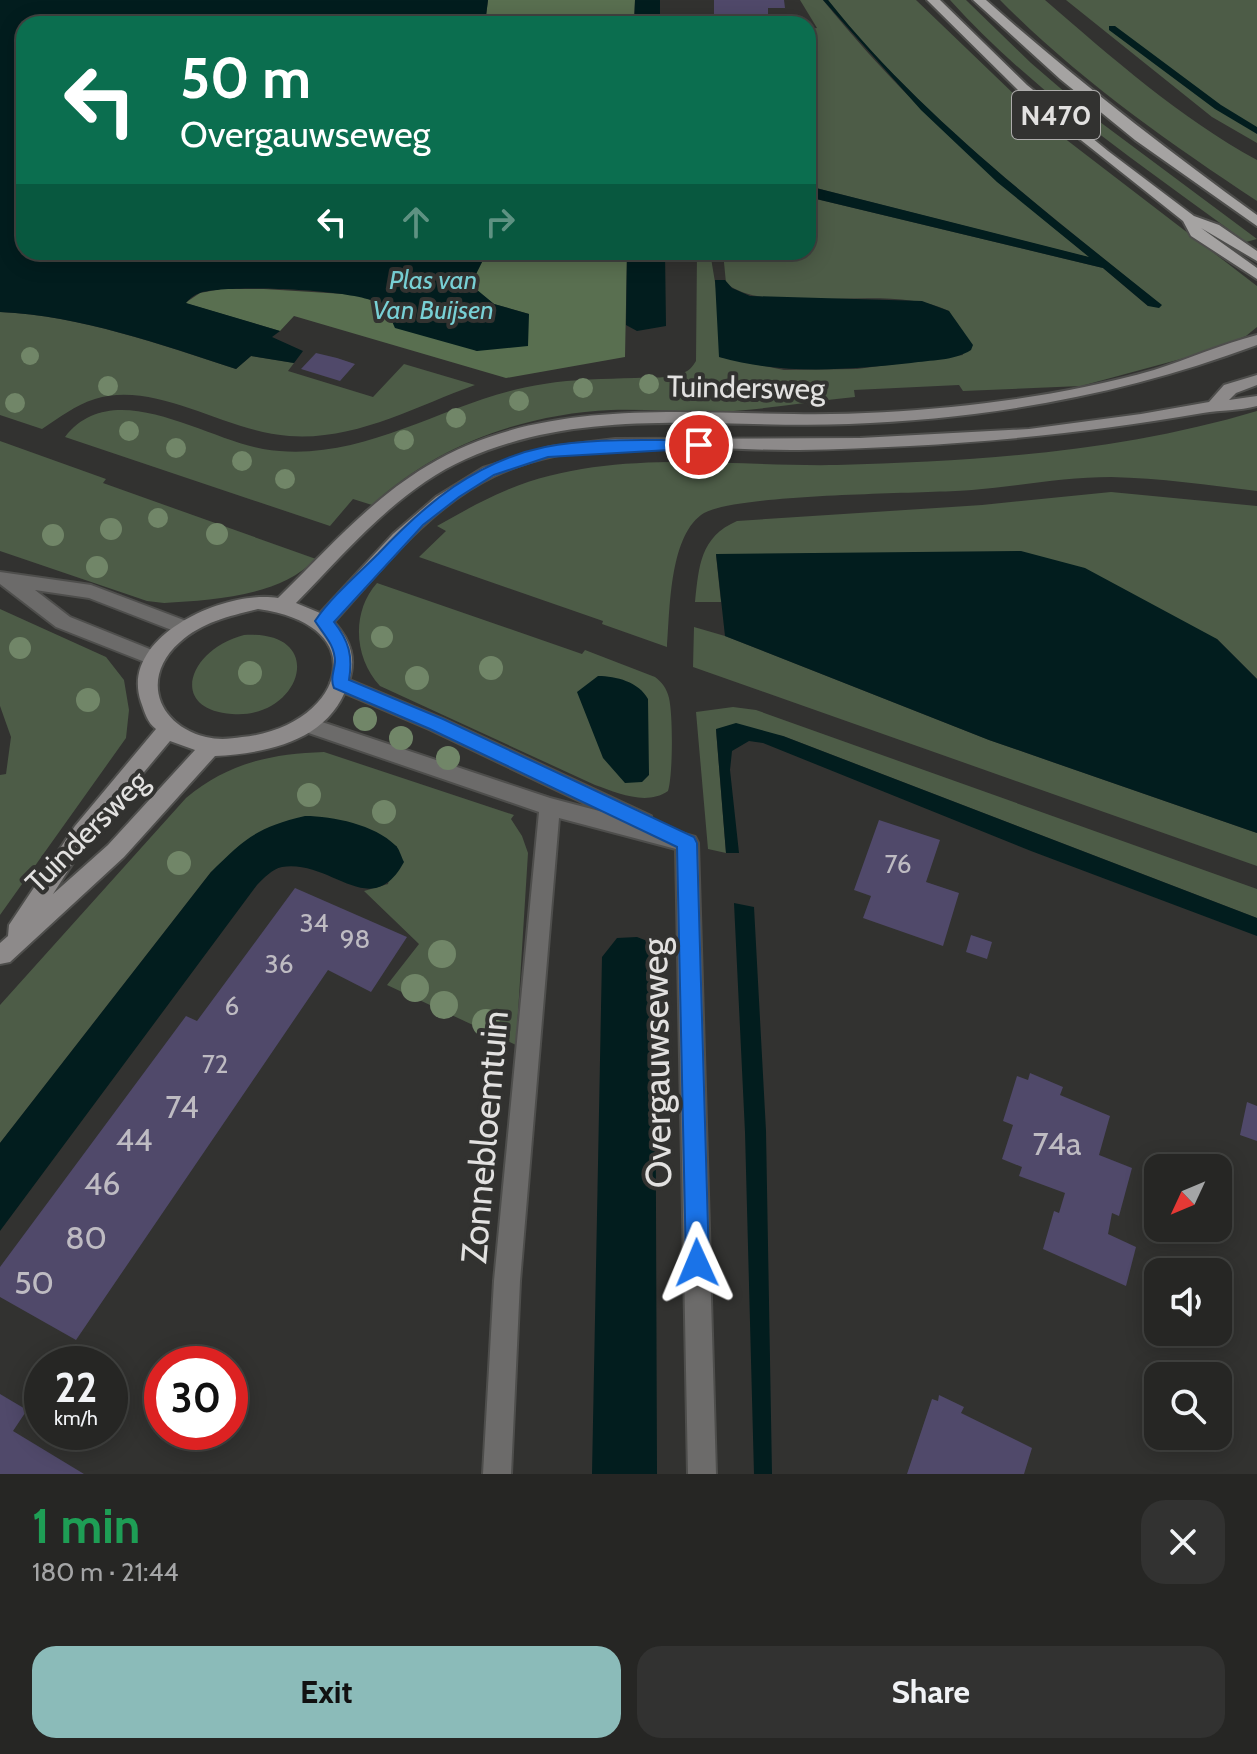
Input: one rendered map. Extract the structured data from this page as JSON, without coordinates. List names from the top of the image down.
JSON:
{
  "streets": {
    "main road": ["N470", "Tuindersweg"],
    "street": ["Overgauwseweg", "Zonnebloemtuin"]
  },
  "water": ["Plas van Van Buijsen"],
  "house_numbers": [
    "76",
    "34",
    "98",
    "36",
    "6",
    "72",
    "74",
    "44",
    "74a",
    "46",
    "80",
    "50"
  ],
  "north": "bottom left",
  "page": {
    "turn": ["50 m", "Overgauwseweg"],
    "speed": "22 km/h",
    "limit": "30",
    "heading": ["1 min", "180 m · 21:44"],
    "buttons": ["Exit", "Share"]
  }
}
